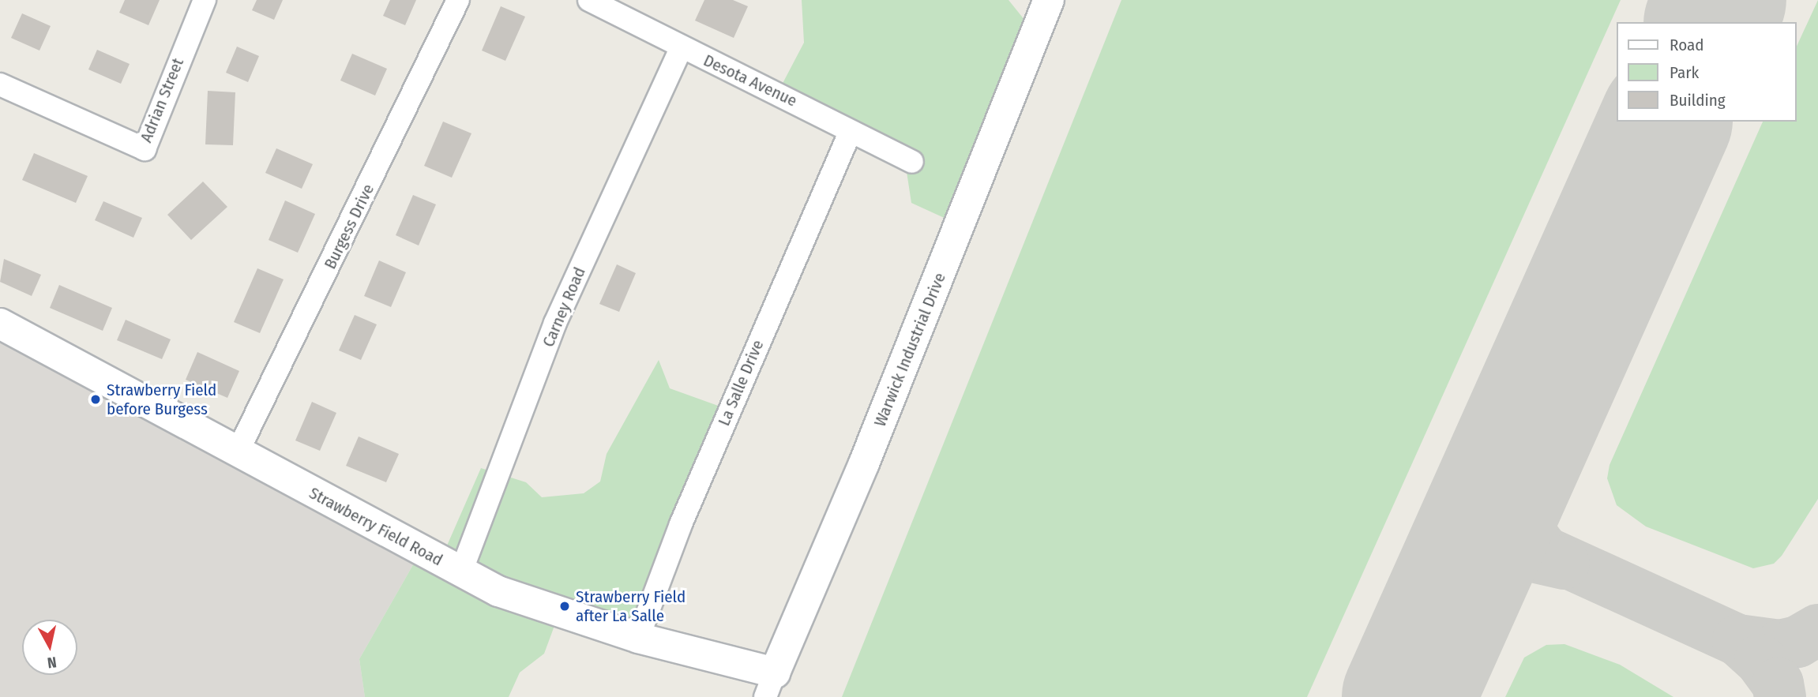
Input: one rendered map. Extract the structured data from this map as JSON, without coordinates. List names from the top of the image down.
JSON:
{
  "streets": {
    "street": [
      "Desota Avenue",
      "Adrian Street",
      "Burgess Drive",
      "Carney Road",
      "Warwick Industrial Drive",
      "La Salle Drive",
      "Strawberry Field Road"
    ]
  },
  "crossings": [
    ["Desota Avenue", "Carney Road"],
    ["Desota Avenue", "La Salle Drive"],
    ["Burgess Drive", "Strawberry Field Road"],
    ["Carney Road", "Strawberry Field Road"],
    ["Warwick Industrial Drive", "Strawberry Field Road"],
    ["La Salle Drive", "Strawberry Field Road"]
  ],
  "places": ["Strawberry Field before Burgess", "Strawberry Field after La Salle"],
  "legend": ["Road", "Park", "Building"],
  "north": "bottom"
}
